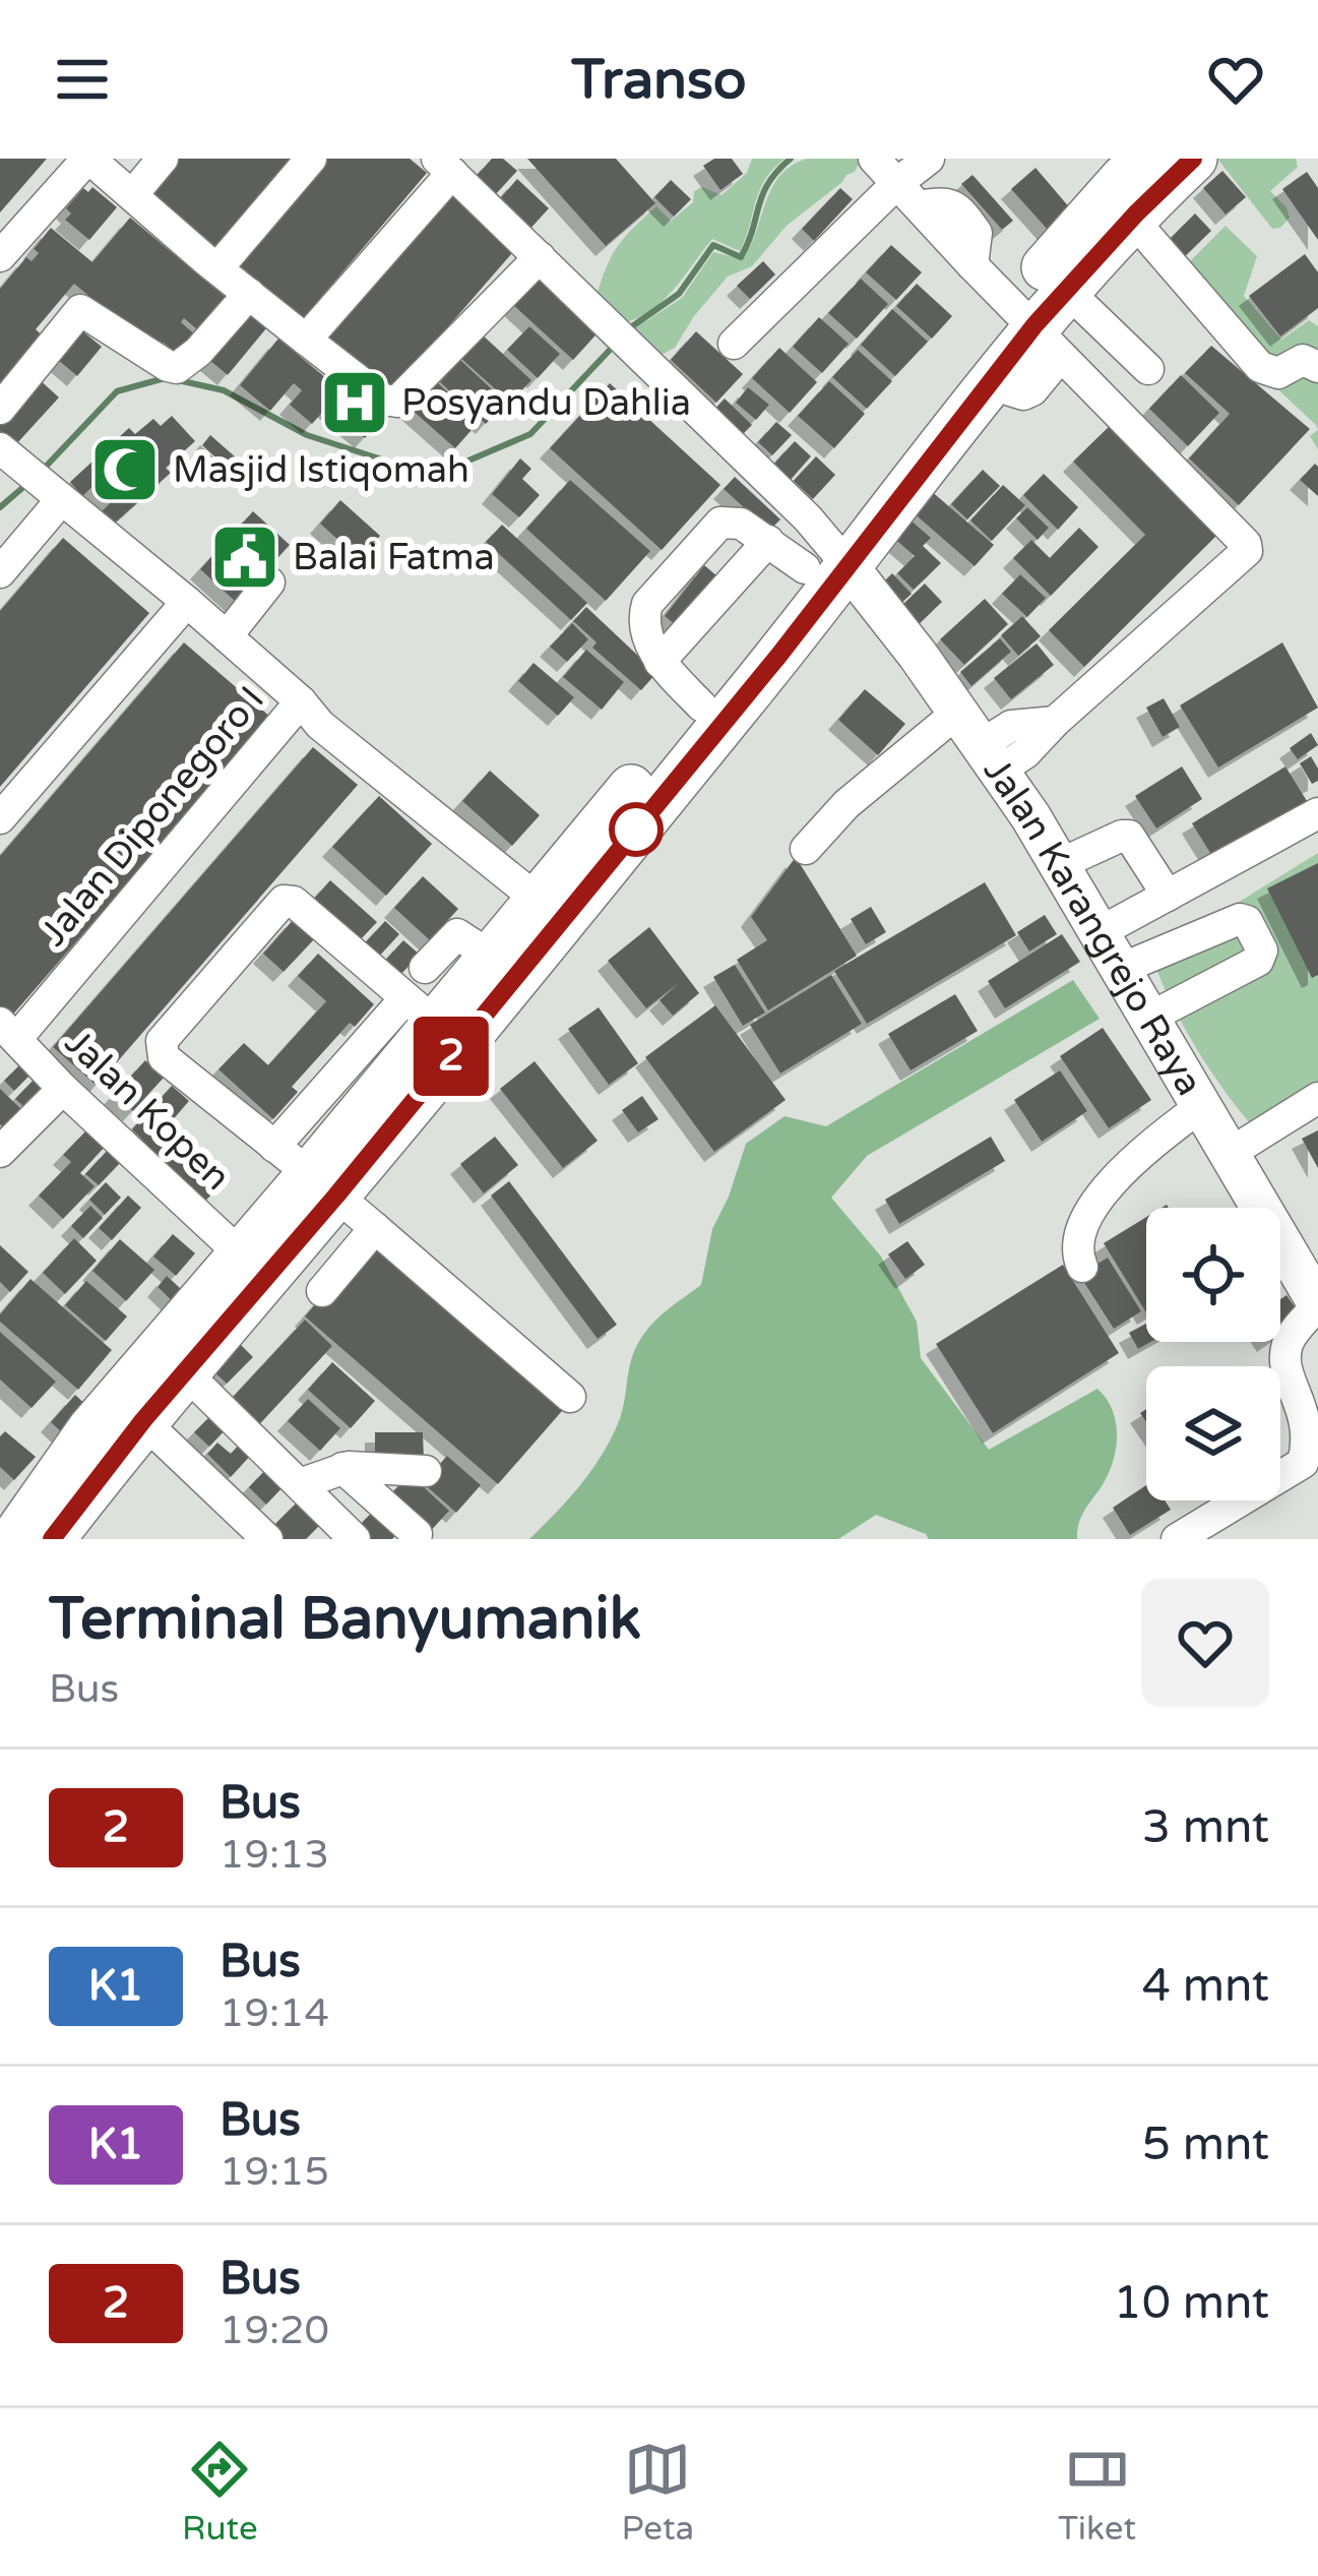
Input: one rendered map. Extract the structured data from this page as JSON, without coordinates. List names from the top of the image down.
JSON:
{
  "streets": {
    "main road": ["Jalan Karangrejo Raya"],
    "street": ["Jalan Diponegoro I", "Jalan Kopen"]
  },
  "crossings": [
    ["Jalan Diponegoro I", "Jalan Kopen"]
  ],
  "places": {
    "hospital": ["Posyandu Dahlia"],
    "mosque": ["Masjid Istiqomah"],
    "public building": ["Balai Fatma"]
  },
  "lines": ["bus line 2"],
  "page": {
    "header": "Transo",
    "on_map": "2",
    "heading": ["Terminal Banyumanik", "Bus"],
    "list": [
      {
        "mark": "2",
        "name": "Bus",
        "note": "19:13",
        "value": "3 mnt"
      },
      {
        "mark": "K1",
        "name": "Bus",
        "note": "19:14",
        "value": "4 mnt"
      },
      {
        "mark": "K1",
        "name": "Bus",
        "note": "19:15",
        "value": "5 mnt"
      },
      {
        "mark": "2",
        "name": "Bus",
        "note": "19:20",
        "value": "10 mnt"
      }
    ],
    "tabs": ["Rute", "Peta", "Tiket"]
  }
}
